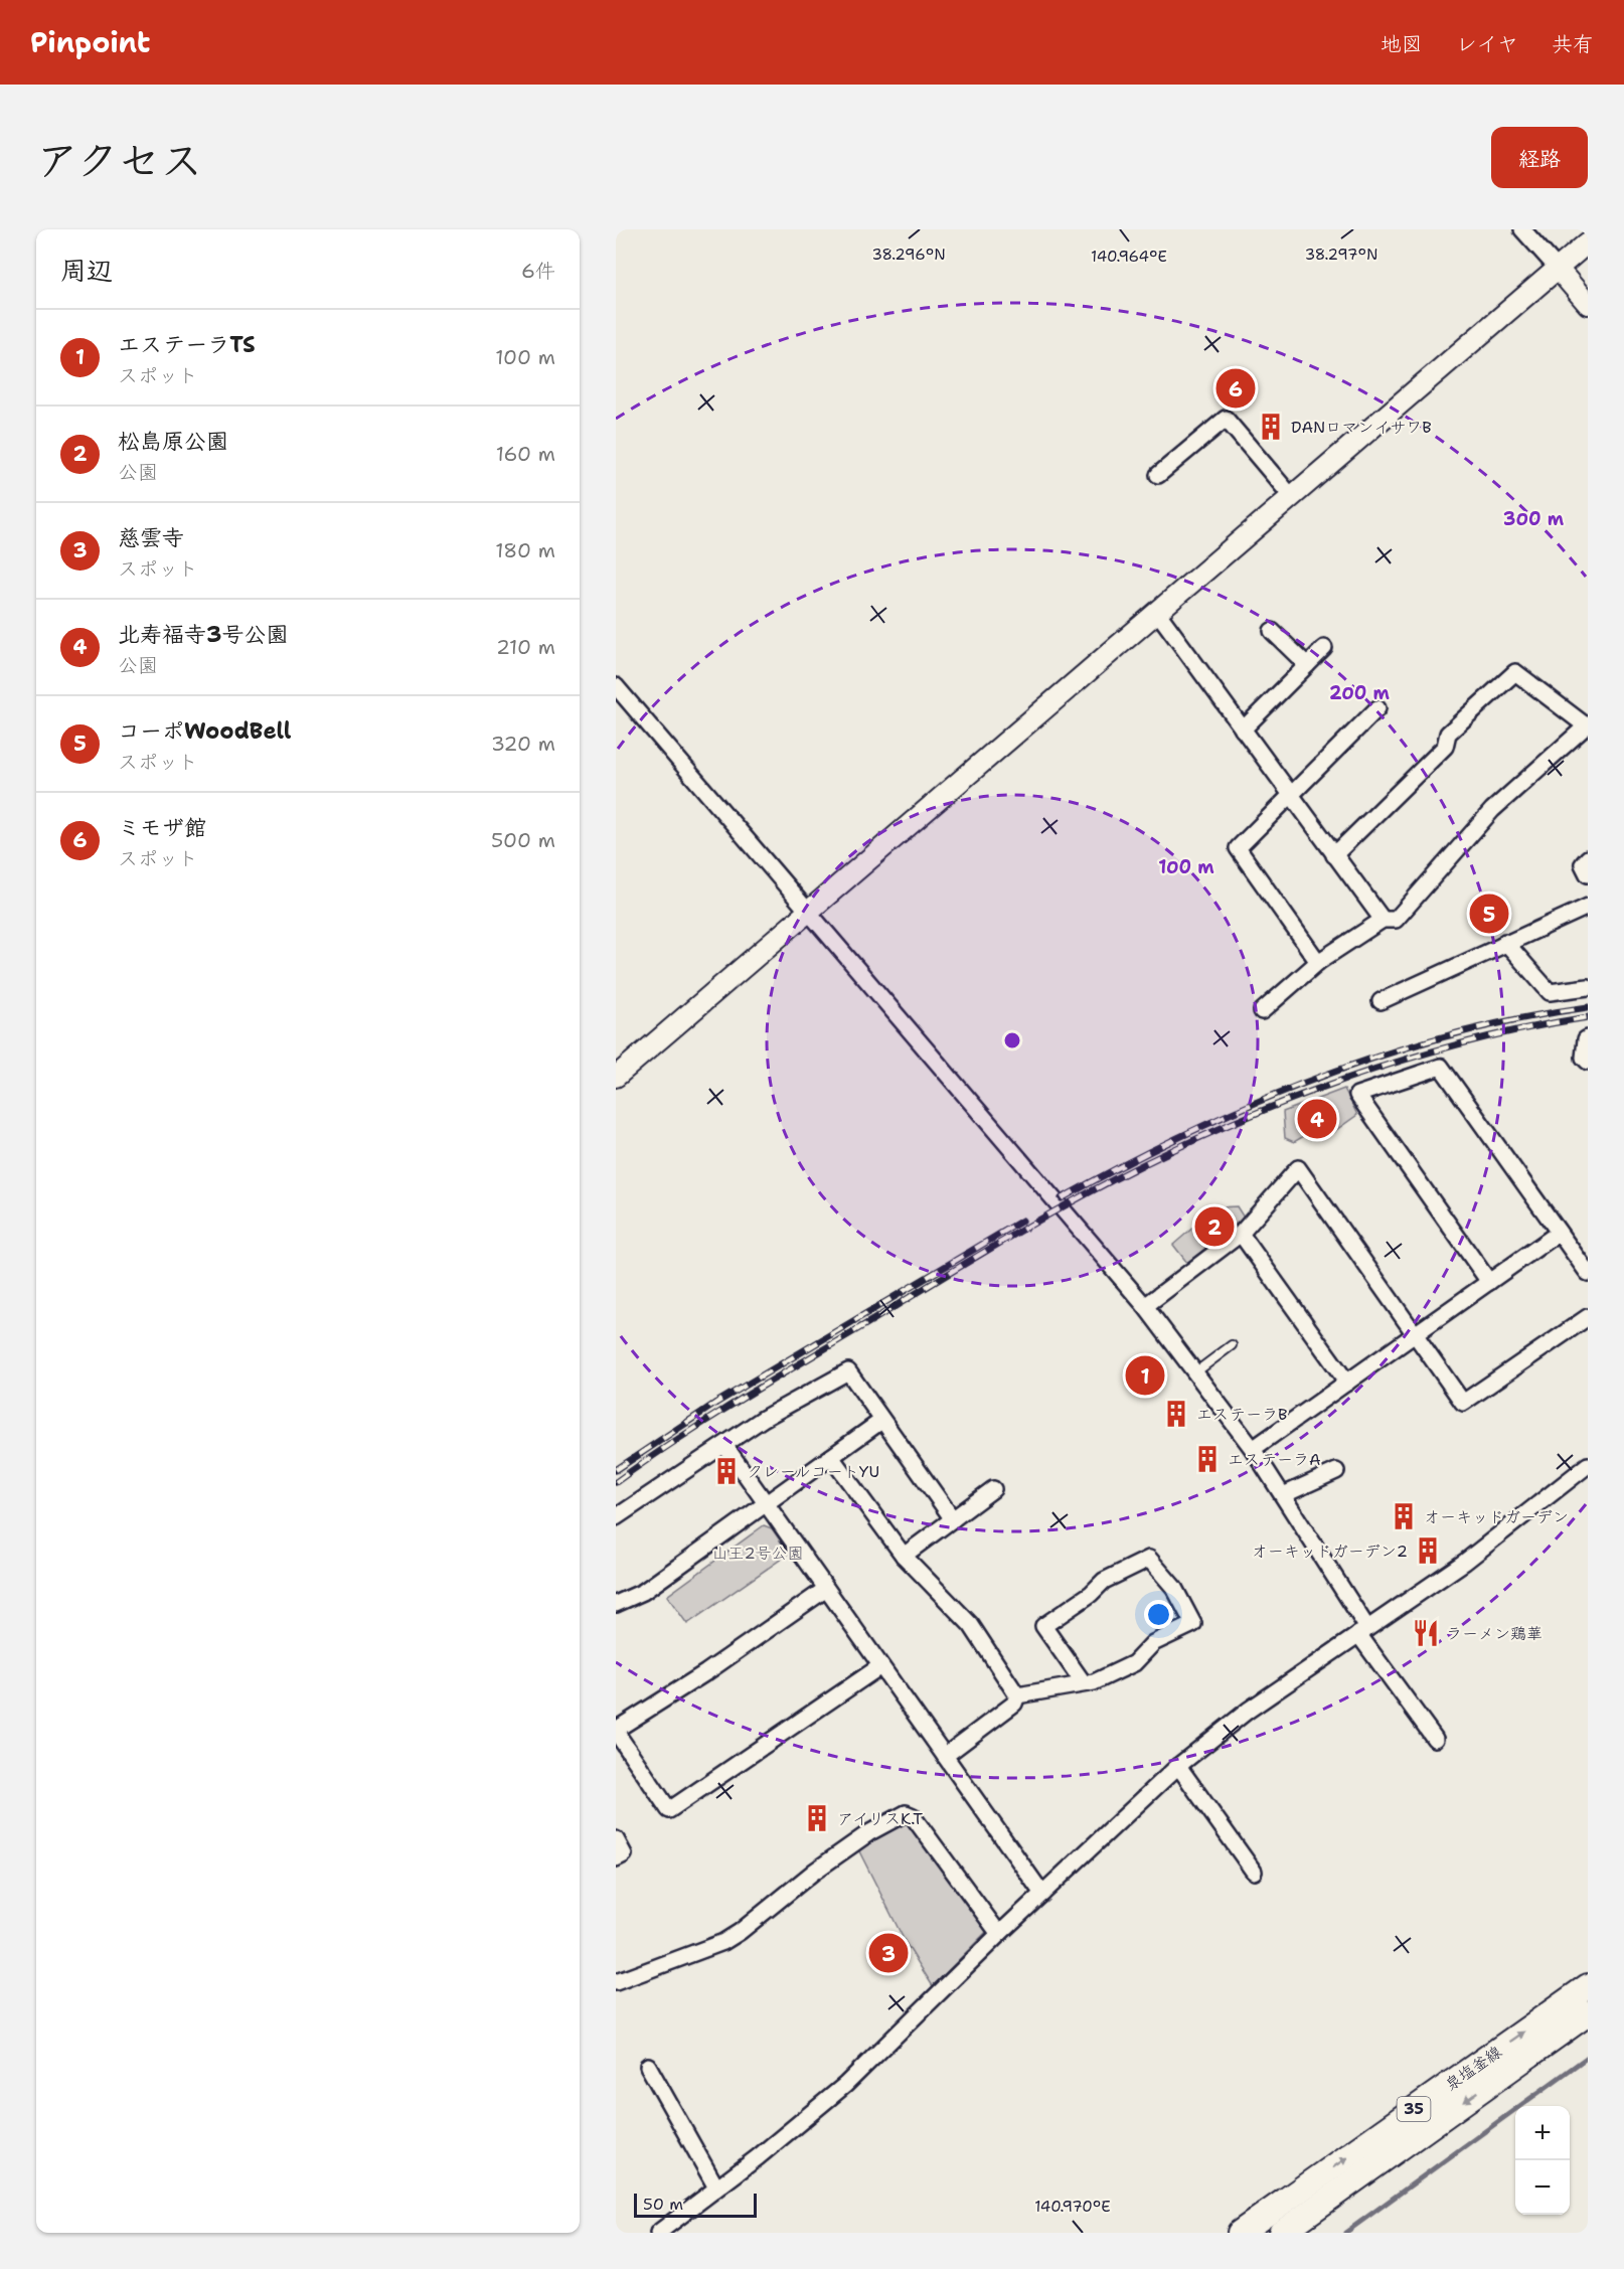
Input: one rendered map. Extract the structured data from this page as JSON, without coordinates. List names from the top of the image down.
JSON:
{
  "streets": {
    "main road": ["泉塩釜線", "35"]
  },
  "parks": ["山王2号公園"],
  "places": {
    "building": [
      "DANロマンイサワB",
      "エステーラB",
      "エステーラA",
      "クレールコートYU",
      "オーキッドガーデン",
      "オーキッドガーデン2",
      "アイリスK.T"
    ],
    "restaurant": ["ラーメン鶏華"]
  },
  "scale_bar": "50 m",
  "page": {
    "header": "Pinpoint",
    "nav": ["地図", "レイヤ", "共有"],
    "title": "アクセス",
    "buttons": "経路",
    "heading": ["周辺", "6件"],
    "list": [
      {
        "mark": "1",
        "name": "エステーラTS",
        "note": "スポット",
        "value": "100 m"
      },
      {
        "mark": "2",
        "name": "松島原公園",
        "note": "公園",
        "value": "160 m"
      },
      {
        "mark": "3",
        "name": "慈雲寺",
        "note": "スポット",
        "value": "180 m"
      },
      {
        "mark": "4",
        "name": "北寿福寺3号公園",
        "note": "公園",
        "value": "210 m"
      },
      {
        "mark": "5",
        "name": "コーポWoodBell",
        "note": "スポット",
        "value": "320 m"
      },
      {
        "mark": "6",
        "name": "ミモザ館",
        "note": "スポット",
        "value": "500 m"
      }
    ],
    "pins": [
      "6",
      "5",
      "4",
      "2",
      "1",
      "3"
    ],
    "map_buttons": ["+", "−"],
    "scale": "50 m"
  },
  "coordinates": [
    "38.296°N",
    "38.297°N",
    "140.964°E",
    "140.970°E"
  ],
  "rings": ["300 m", "200 m", "100 m"]
}
